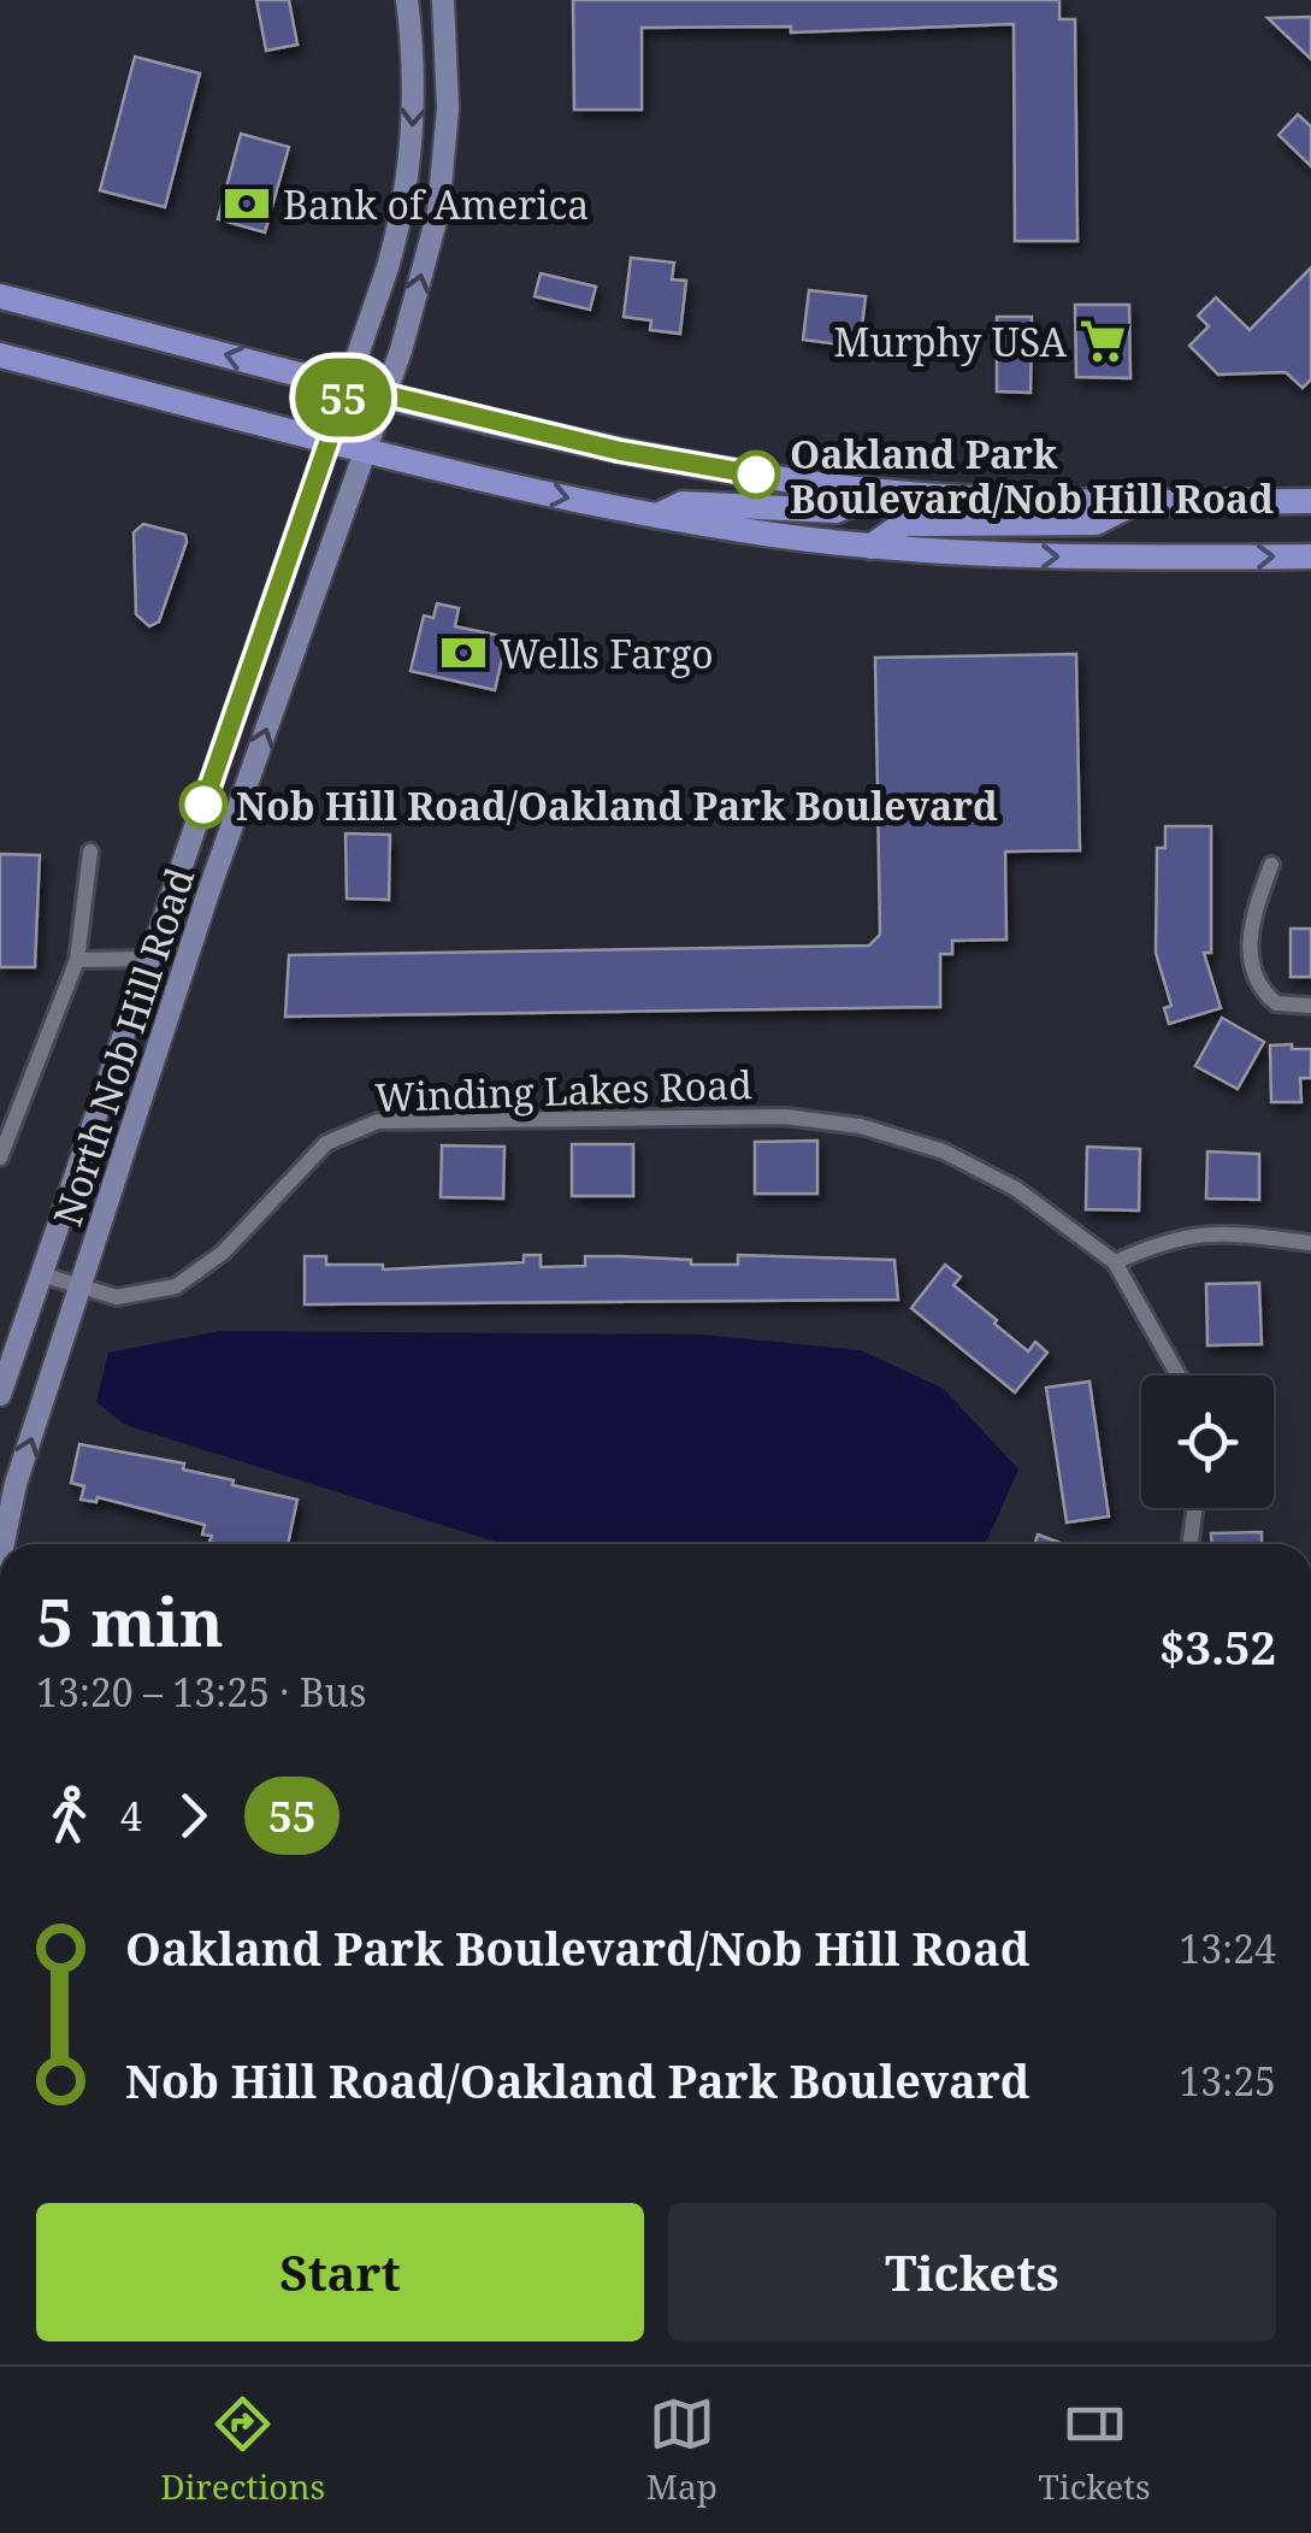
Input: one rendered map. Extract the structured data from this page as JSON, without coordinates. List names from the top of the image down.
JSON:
{
  "streets": {
    "main road": ["North Nob Hill Road"],
    "street": ["Winding Lakes Road"]
  },
  "crossings": [
    ["North Nob Hill Road", "Winding Lakes Road"]
  ],
  "places": {
    "bank": ["Bank of America", "Wells Fargo"],
    "supermarket": ["Murphy USA"],
    "other": ["Oakland Park Boulevard/Nob Hill Road", "Nob Hill Road/Oakland Park Boulevard"]
  },
  "lines": ["bus line 55"],
  "page": {
    "on_map": "55",
    "heading": ["5 min", "13:20 – 13:25 · Bus", "$3.52"],
    "legs": ["4", "55"],
    "list": [
      {
        "name": "Oakland Park Boulevard/Nob Hill Road",
        "value": "13:24"
      },
      {
        "name": "Nob Hill Road/Oakland Park Boulevard",
        "value": "13:25"
      }
    ],
    "buttons": ["Start", "Tickets"],
    "tabs": ["Directions", "Map", "Tickets"]
  }
}
